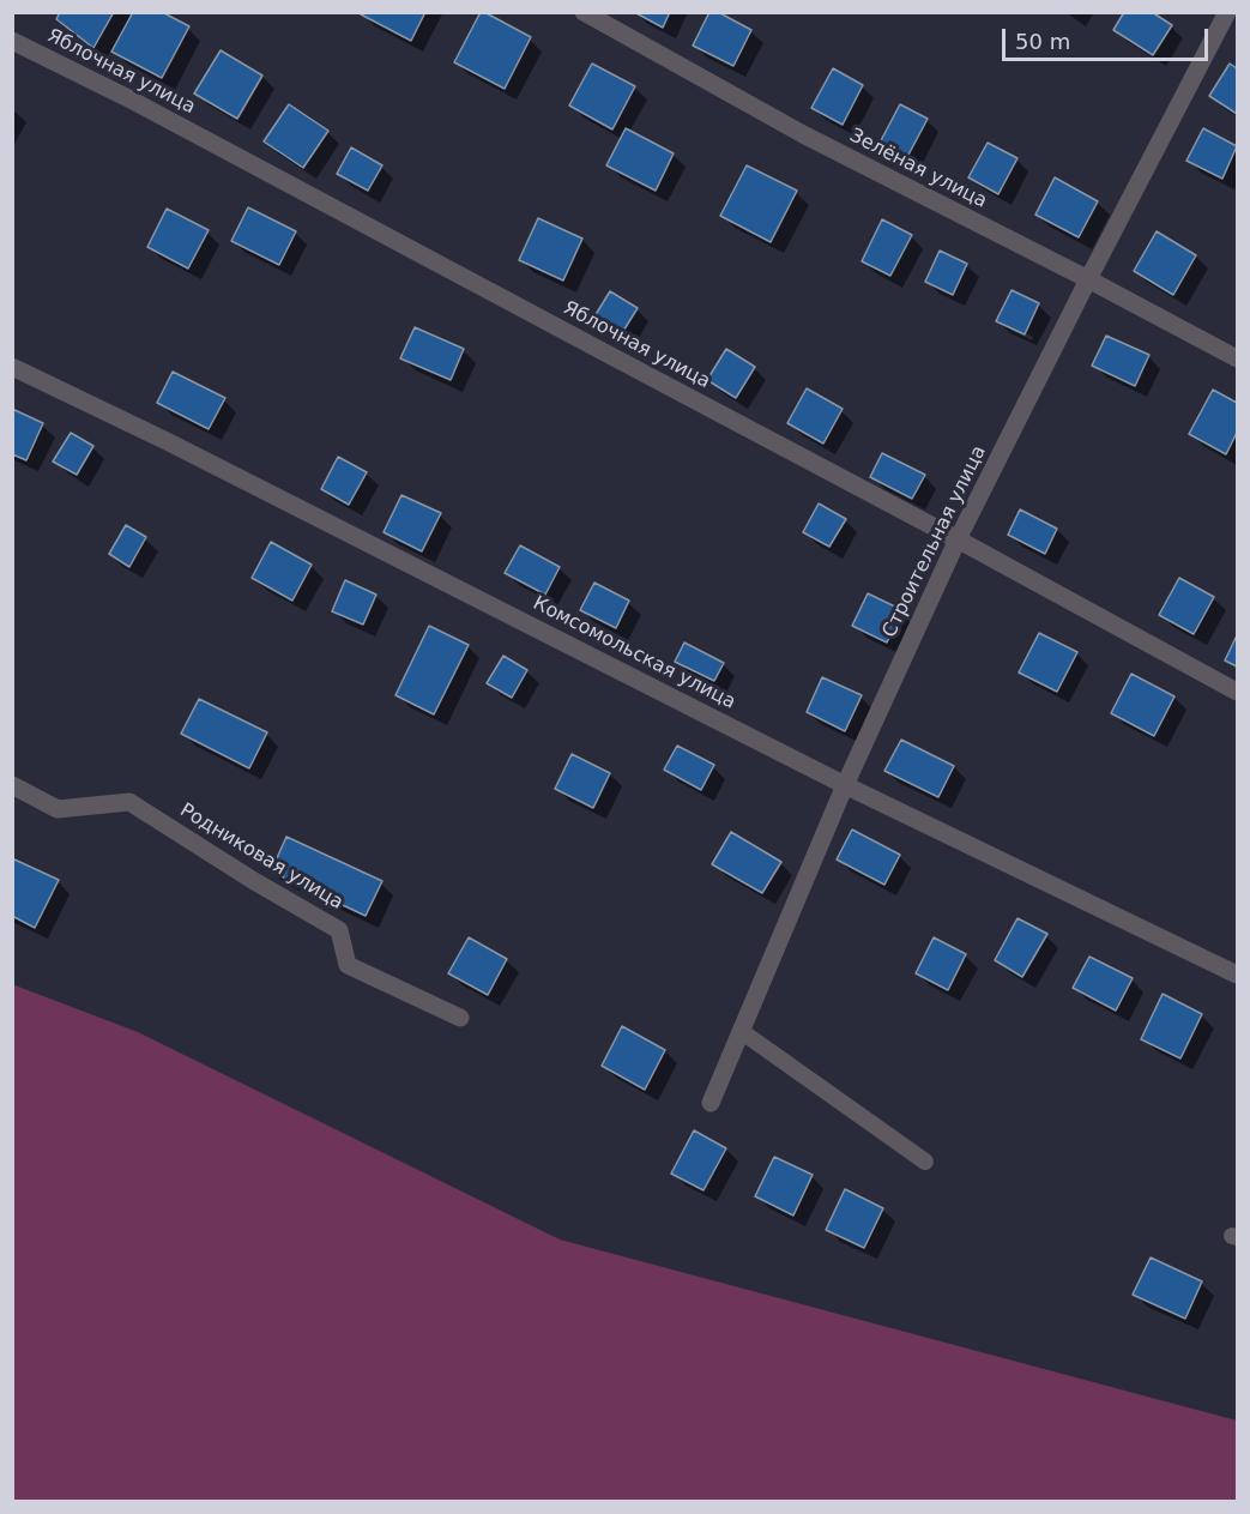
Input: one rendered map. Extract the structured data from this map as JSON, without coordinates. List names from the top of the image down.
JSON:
{
  "streets": {
    "street": [
      "Яблочная улица",
      "Зелёная улица",
      "Строительная улица",
      "Комсомольская улица",
      "Родниковая улица"
    ]
  },
  "crossings": [
    ["Яблочная улица", "Строительная улица"],
    ["Зелёная улица", "Строительная улица"],
    ["Строительная улица", "Комсомольская улица"]
  ],
  "scale_bar": "50 m"
}
